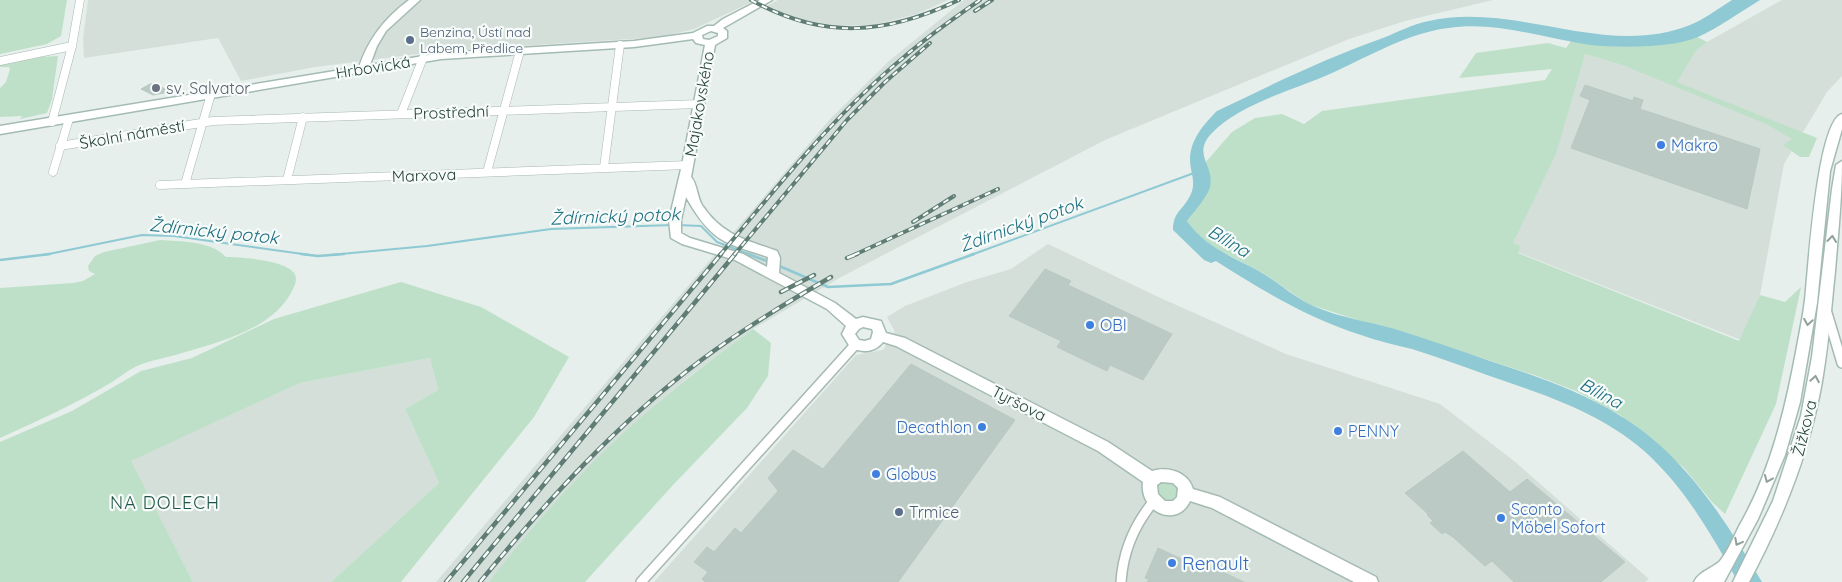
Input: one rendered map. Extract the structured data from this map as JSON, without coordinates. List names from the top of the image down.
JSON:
{
  "streets": {
    "main road": [
      "Hrbovická",
      "Majakovského",
      "Tyršova",
      "Žižkova"
    ],
    "street": ["Prostřední", "Školní náměstí", "Marxova"]
  },
  "crossings": [
    ["Hrbovická", "Školní náměstí"],
    ["Majakovského", "Prostřední"],
    ["Majakovského", "Marxova"],
    ["Prostřední", "Školní náměstí"]
  ],
  "districts": ["NA DOLECH"],
  "water": ["Ždírnický potok", "Bílina"],
  "places": [
    "Benzina, Ústí nad Labem, Předlice",
    "sv. Salvator",
    "Makro",
    "OBI",
    "Decathlon",
    "PENNY",
    "Globus",
    "Trmice",
    "Sconto Möbel Sofort",
    "Renault"
  ]
}
